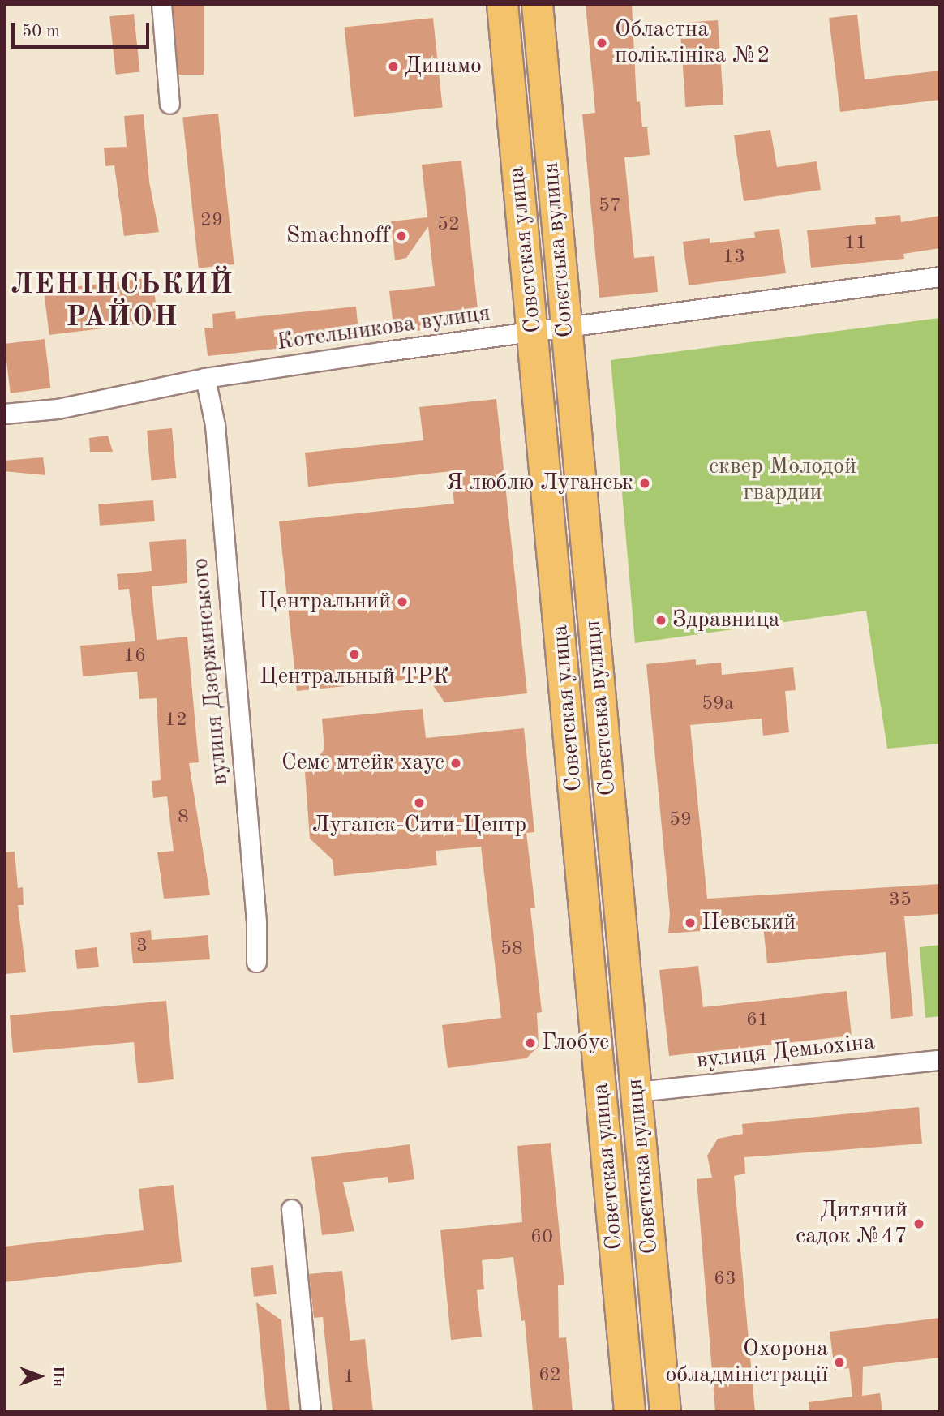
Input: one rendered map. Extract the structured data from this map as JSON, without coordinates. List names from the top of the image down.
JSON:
{
  "streets": {
    "main road": ["Советская улица", "Совєтська вулиця"],
    "street": ["Котельникова вулиця", "вулиця Дзержинського", "вулиця Демьохіна"]
  },
  "crossings": [
    ["Советская улица", "Котельникова вулиця"],
    ["Совєтська вулиця", "Котельникова вулиця"],
    ["Совєтська вулиця", "вулиця Демьохіна"],
    ["Котельникова вулиця", "вулиця Дзержинського"]
  ],
  "districts": ["ЛЕНІНСЬКИЙ РАЙОН"],
  "parks": ["сквер Молодой гвардии"],
  "places": [
    "Областна поліклініка №2",
    "Динамо",
    "Smachnoff",
    "Я люблю Луганськ",
    "Центральний",
    "Здравница",
    "Центральный ТРК",
    "Семс мтейк хаус",
    "Луганск-Сити-Центр",
    "Невський",
    "Глобус",
    "Дитячий садок №47",
    "Охорона обладміністрації"
  ],
  "house_numbers": [
    "57",
    "29",
    "52",
    "11",
    "13",
    "16",
    "59а",
    "12",
    "8",
    "59",
    "35",
    "3",
    "58",
    "61",
    "60",
    "63",
    "62",
    "1"
  ],
  "scale_bar": "50 m",
  "north": "right"
}
